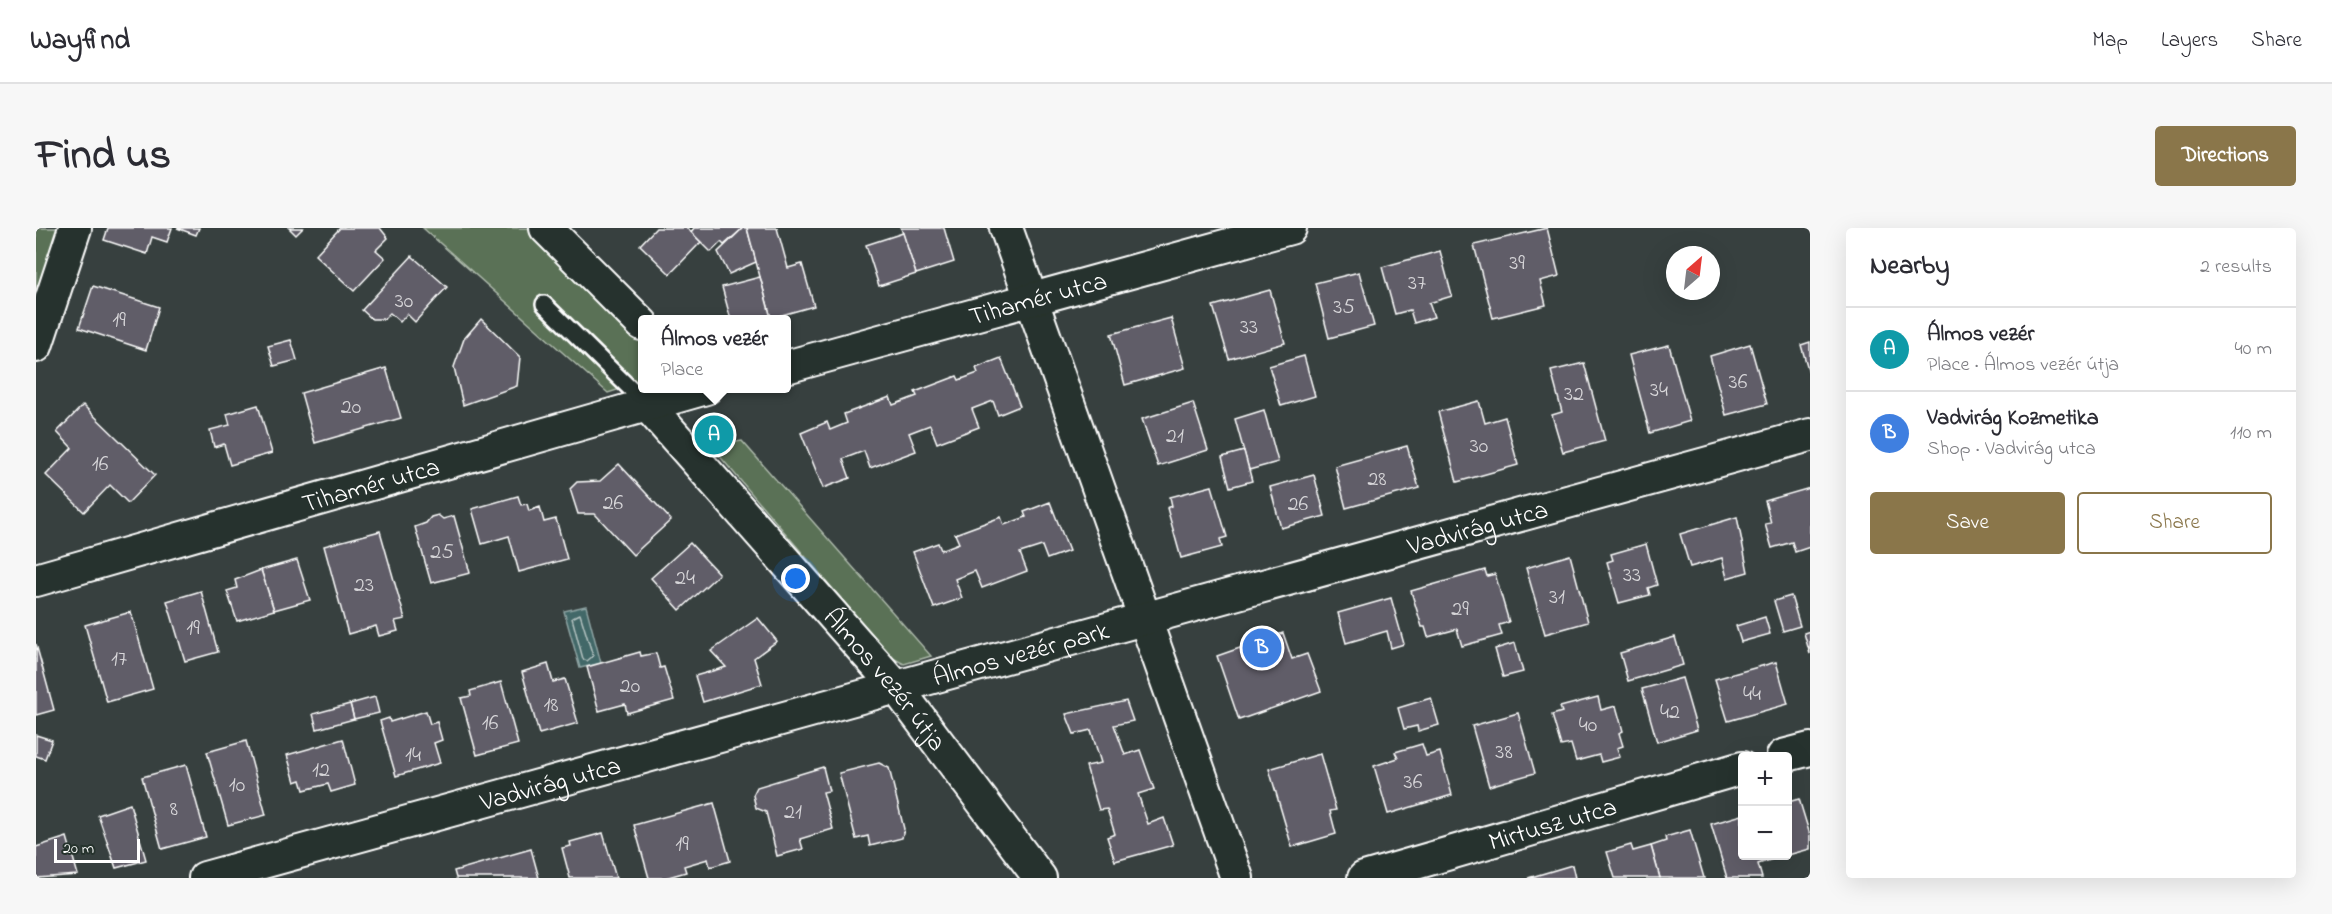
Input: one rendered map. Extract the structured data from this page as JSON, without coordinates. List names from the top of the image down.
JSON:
{
  "streets": {
    "street": [
      "Tihamér utca",
      "Vadvirág utca",
      "Álmos vezér park",
      "Álmos vezér útja",
      "Mirtusz utca"
    ]
  },
  "crossings": [
    ["Tihamér utca", "Álmos vezér útja"],
    ["Vadvirág utca", "Álmos vezér park"],
    ["Vadvirág utca", "Álmos vezér útja"],
    ["Álmos vezér park", "Álmos vezér útja"]
  ],
  "house_numbers": [
    "39",
    "37",
    "30",
    "35",
    "19",
    "33",
    "36",
    "34",
    "32",
    "20",
    "21",
    "30",
    "16",
    "28",
    "26",
    "26",
    "25",
    "33",
    "24",
    "23",
    "31",
    "29",
    "19",
    "17",
    "20",
    "44",
    "18",
    "42",
    "16",
    "40",
    "38",
    "14",
    "12",
    "36",
    "10",
    "8",
    "21",
    "19"
  ],
  "scale_bar": "20 m",
  "north": "top right",
  "page": {
    "header": "Wayfind",
    "nav": ["Map", "Layers", "Share"],
    "title": "Find us",
    "buttons": [
      "Directions",
      ["Save", "Share"]
    ],
    "heading": ["Nearby", "2 results"],
    "list": [
      {
        "mark": "A",
        "name": "Álmos vezér",
        "note": "Place · Álmos vezér útja",
        "value": "40 m"
      },
      {
        "mark": "B",
        "name": "Vadvirág Kozmetika",
        "note": "Shop · Vadvirág utca",
        "value": "110 m"
      }
    ],
    "popup": ["Álmos vezér", "Place"],
    "pins": ["A", "B"],
    "map_buttons": ["+", "−"],
    "scale": "20 m"
  }
}
